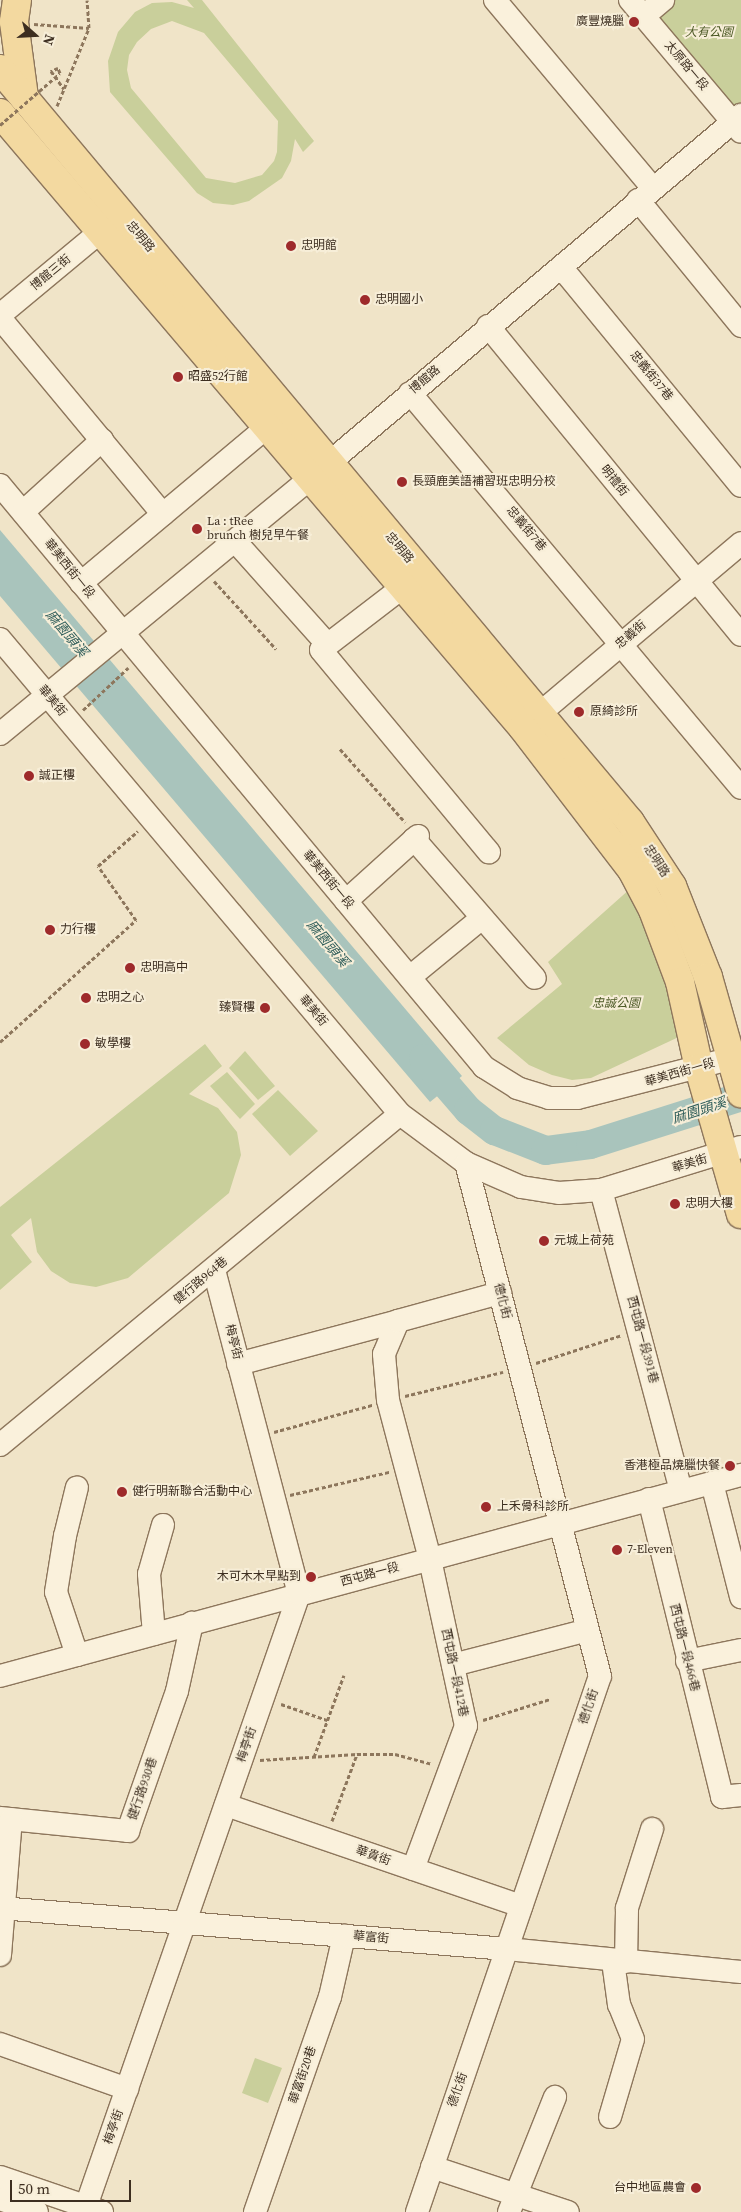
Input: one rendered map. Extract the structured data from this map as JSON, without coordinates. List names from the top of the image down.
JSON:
{
  "streets": {
    "main road": ["忠明路"],
    "street": [
      "太原路一段",
      "博館三街",
      "忠義街37巷",
      "博館路",
      "明禮街",
      "忠義街7巷",
      "華美西街一段",
      "忠義街",
      "華美街",
      "健行路964巷",
      "德化街",
      "西屯路一段391巷",
      "梅亭街",
      "西屯路一段",
      "西屯路一段466巷",
      "西屯路一段412巷",
      "健行路930巷",
      "華貴街",
      "華富街",
      "華富街20巷"
    ]
  },
  "crossings": [
    ["太原路一段", "博館路"],
    ["忠明路", "博館三街"],
    ["忠明路", "博館路"],
    ["忠明路", "華美西街一段"],
    ["忠明路", "忠義街"],
    ["忠明路", "華美街"],
    ["忠義街37巷", "博館路"],
    ["博館路", "明禮街"],
    ["博館路", "忠義街7巷"],
    ["博館路", "華美西街一段"],
    ["博館路", "華美街"],
    ["明禮街", "忠義街"],
    ["忠義街7巷", "忠義街"],
    ["華美街", "健行路964巷"],
    ["華美街", "德化街"],
    ["華美街", "西屯路一段391巷"],
    ["健行路964巷", "梅亭街"],
    ["德化街", "西屯路一段"],
    ["德化街", "華貴街"],
    ["德化街", "華富街"],
    ["西屯路一段391巷", "西屯路一段"],
    ["梅亭街", "西屯路一段"],
    ["梅亭街", "華貴街"],
    ["梅亭街", "華富街"],
    ["西屯路一段", "西屯路一段466巷"],
    ["西屯路一段", "西屯路一段412巷"],
    ["西屯路一段", "健行路930巷"],
    ["西屯路一段412巷", "華貴街"],
    ["華富街", "華富街20巷"]
  ],
  "water": ["麻園頭溪"],
  "parks": ["大有公園", "忠誠公園"],
  "places": [
    "廣豐燒臘",
    "忠明館",
    "忠明國小",
    "昭盛52行館",
    "長頸鹿美語補習班忠明分校",
    "La : tRee brunch 樹兒早午餐",
    "原綺診所",
    "誠正樓",
    "力行樓",
    "忠明高中",
    "忠明之心",
    "臻賢樓",
    "敏學樓",
    "忠明大樓",
    "元城上荷苑",
    "香港極品燒臘快餐",
    "健行明新聯合活動中心",
    "上禾骨科診所",
    "7-Eleven",
    "木可木木早點到",
    "台中地區農會"
  ],
  "scale_bar": "50 m",
  "north": "right"
}
